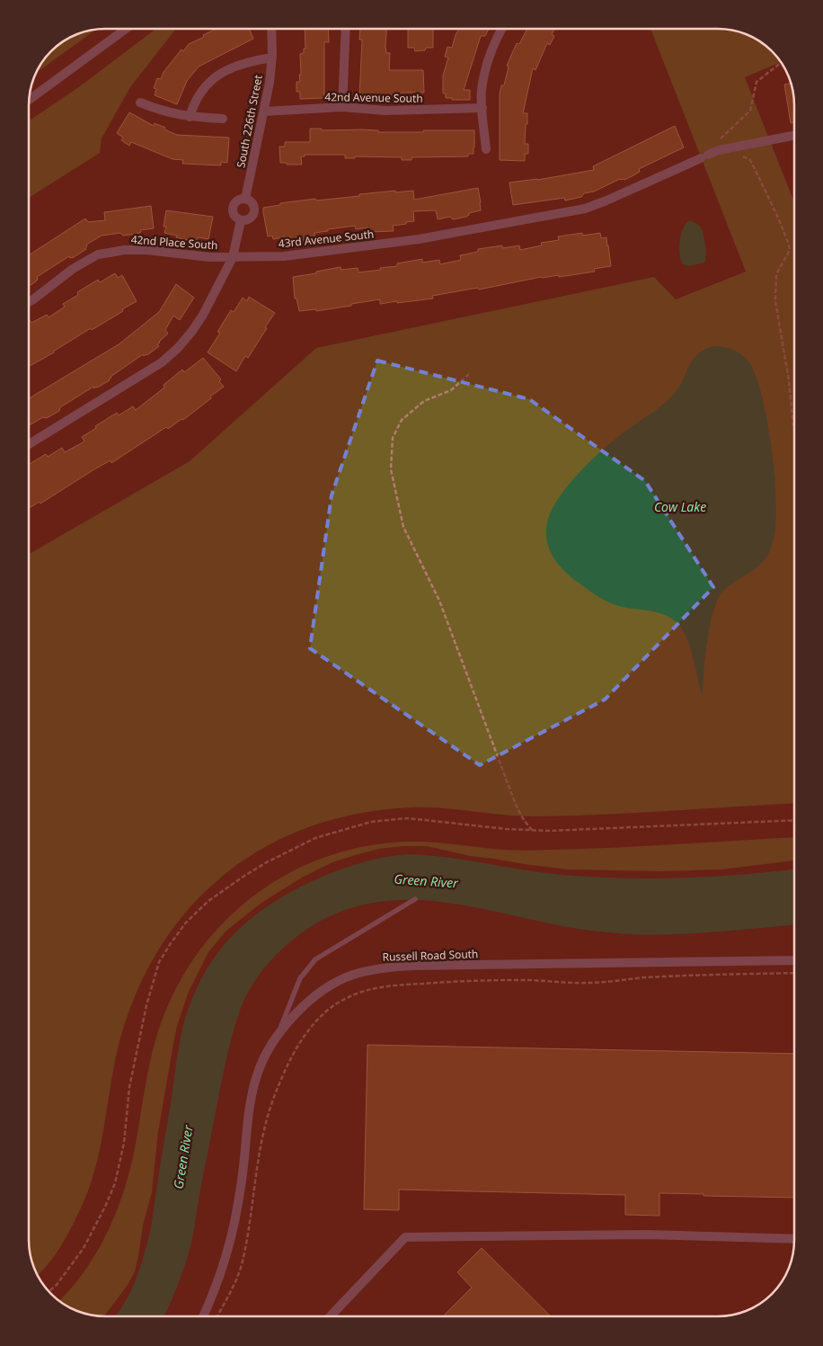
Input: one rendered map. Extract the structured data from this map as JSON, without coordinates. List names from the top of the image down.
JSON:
{
  "streets": {
    "street": [
      "42nd Avenue South",
      "South 226th Street",
      "43rd Avenue South",
      "42nd Place South",
      "Russell Road South"
    ]
  },
  "crossings": [
    ["42nd Avenue South", "South 226th Street"],
    ["South 226th Street", "43rd Avenue South"],
    ["South 226th Street", "42nd Place South"],
    ["43rd Avenue South", "42nd Place South"]
  ],
  "water": ["Cow Lake", "Green River"]
}
